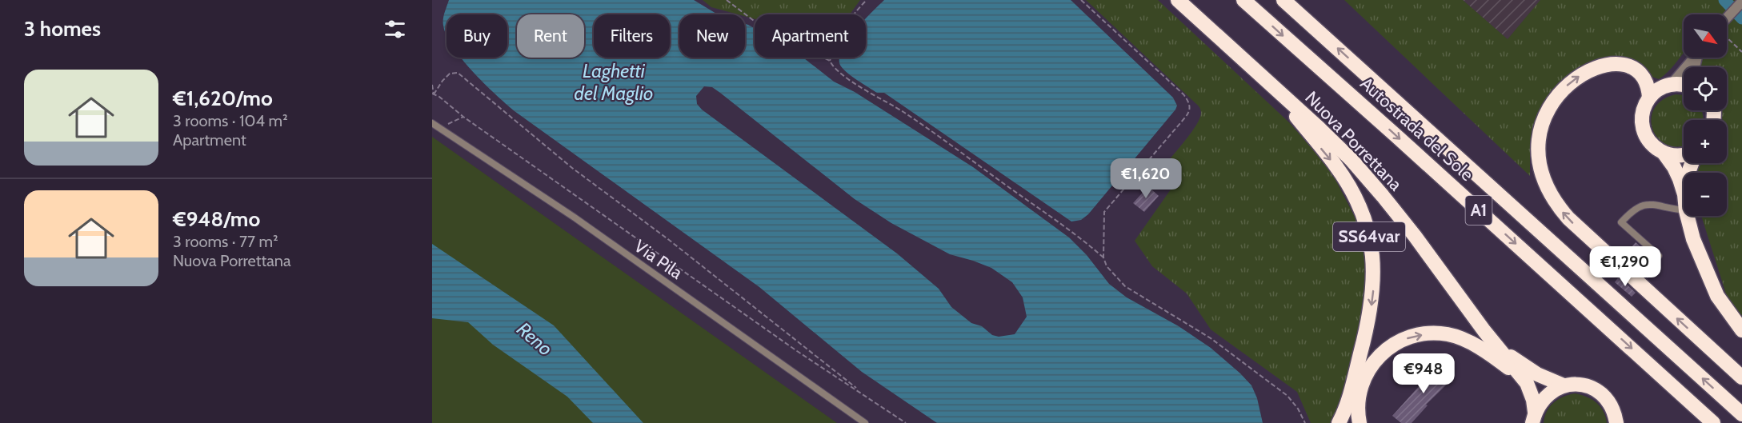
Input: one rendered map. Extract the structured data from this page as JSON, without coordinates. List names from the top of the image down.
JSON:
{
  "streets": {
    "highway": [
      "Autostrada del Sole",
      "Nuova Porrettana",
      "A1",
      "SS64var"
    ],
    "lane": ["Via Pila"]
  },
  "crossings": [
    ["Nuova Porrettana", "SS64var"]
  ],
  "water": ["Laghetti del Maglio", "Reno"],
  "north": "bottom right",
  "page": {
    "heading": "3 homes",
    "map_buttons": ["+", "−"],
    "chip": [
      "Buy",
      "Rent",
      "Filters",
      "New",
      "Apartment"
    ],
    "list": [
      {
        "name": "€1,620/mo",
        "note": "3 rooms · 104 m² · Apartment"
      },
      {
        "name": "€948/mo",
        "note": "3 rooms · 77 m² · Nuova Porrettana"
      }
    ],
    "price": ["€1,620", "€1,290", "€948"]
  }
}
